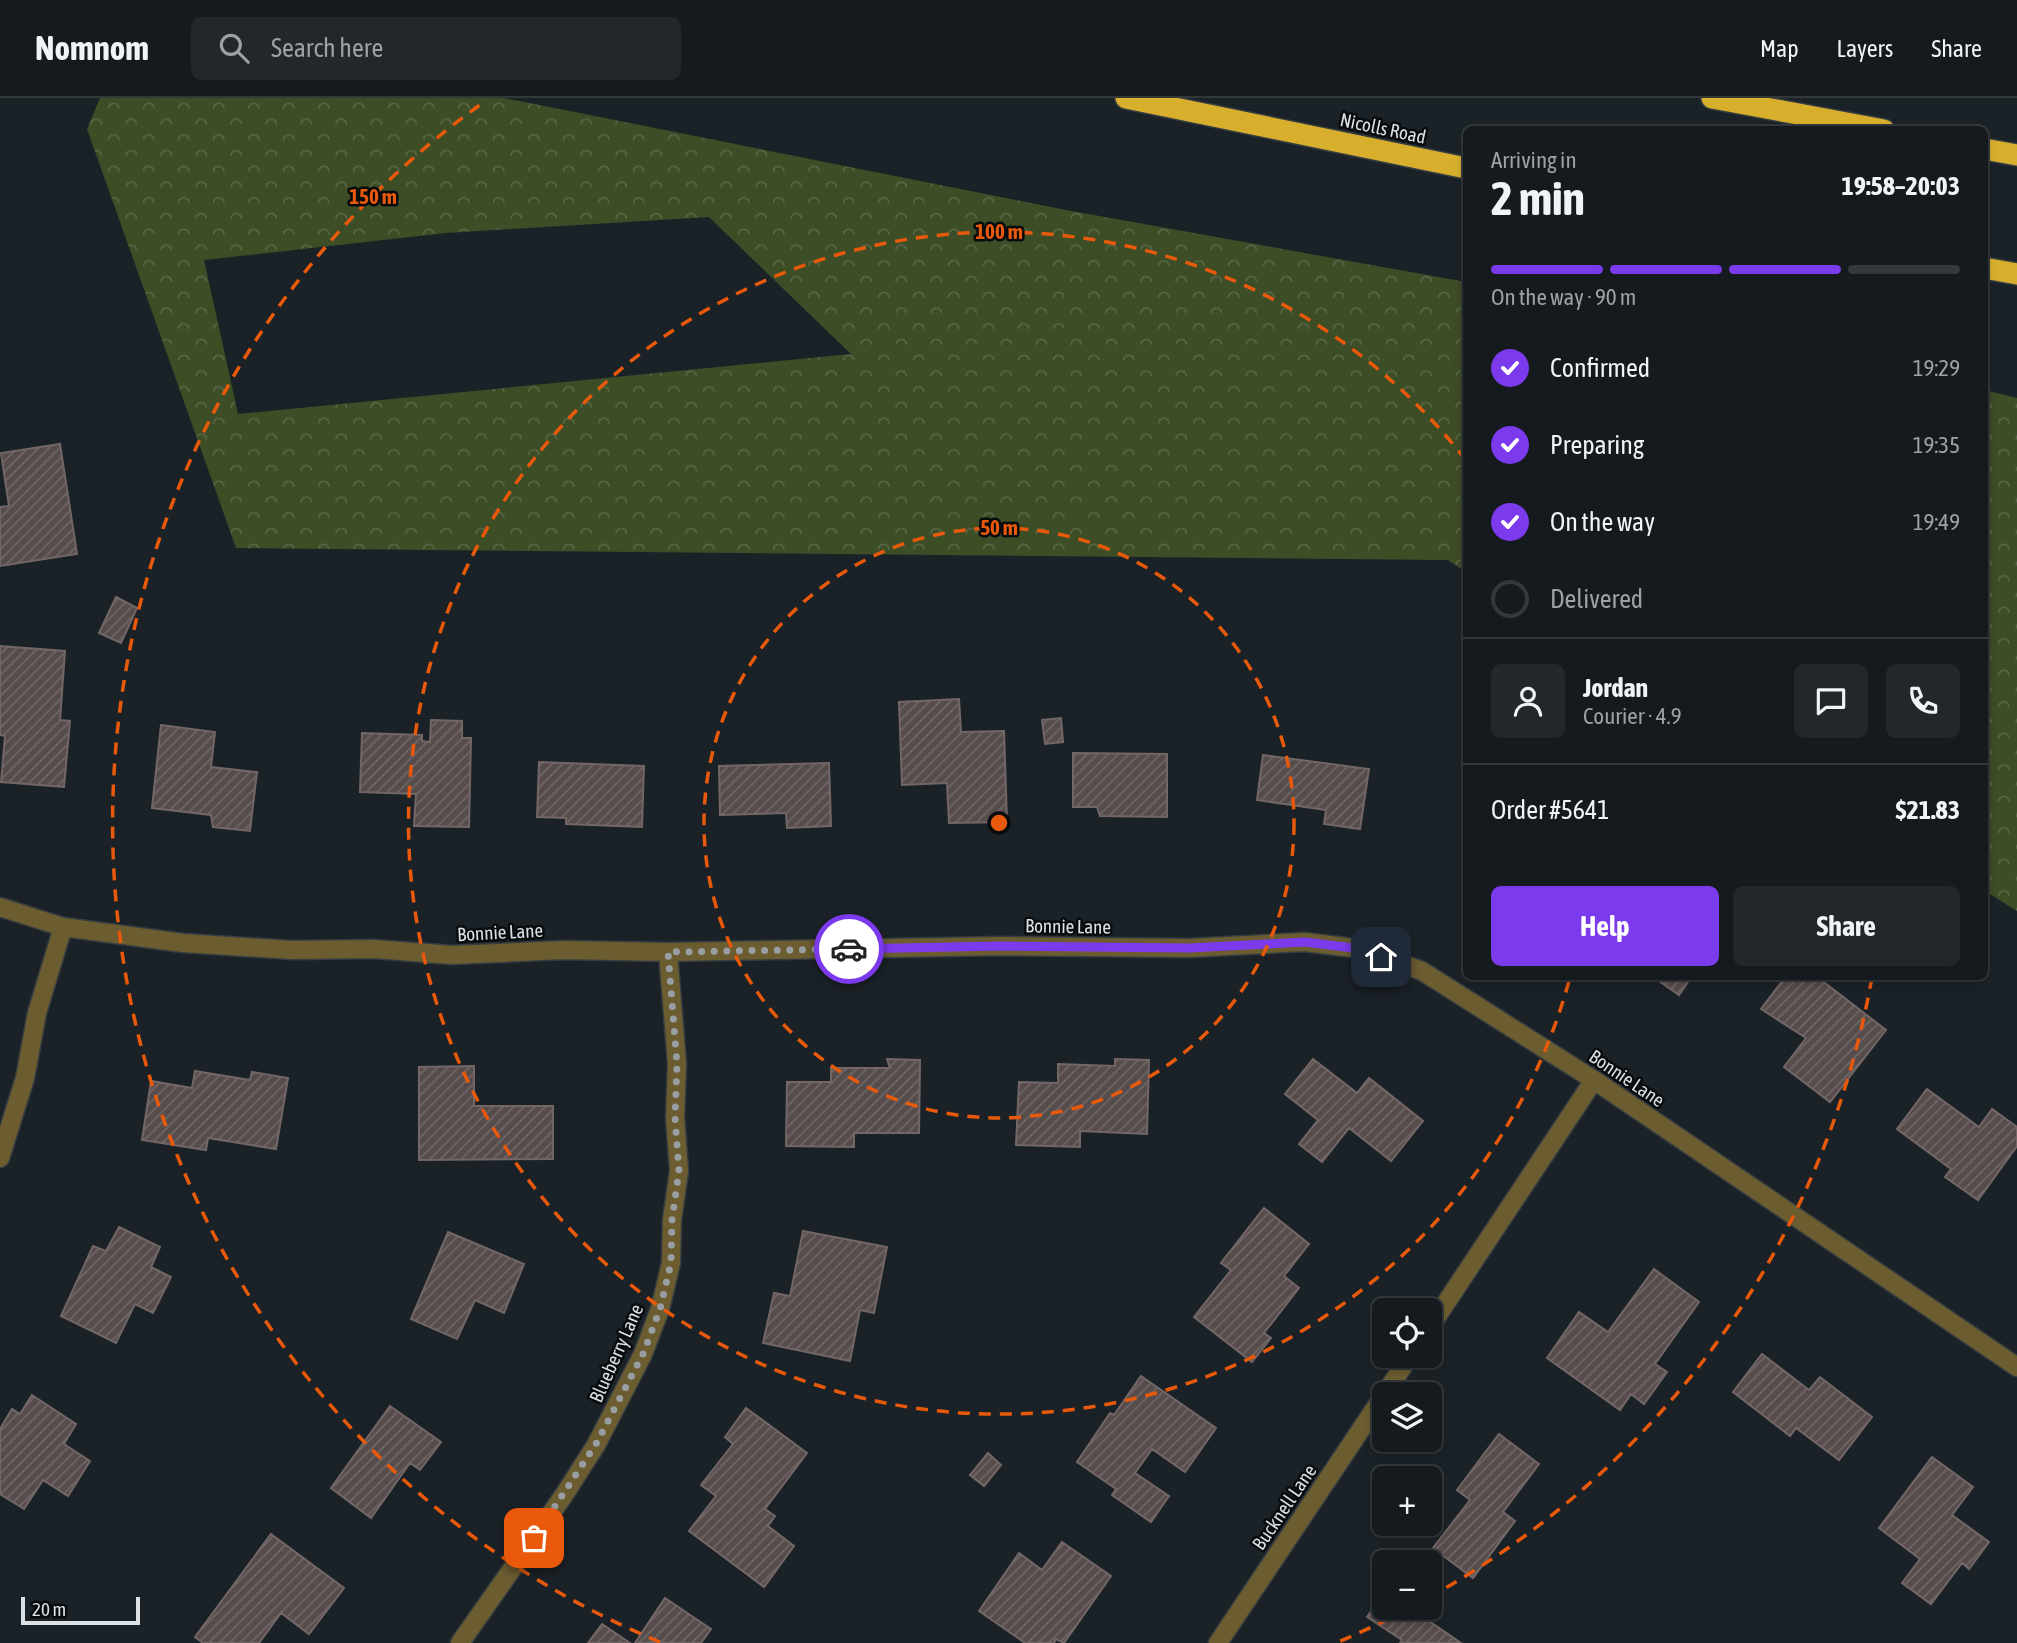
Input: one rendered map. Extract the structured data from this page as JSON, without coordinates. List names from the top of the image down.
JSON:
{
  "streets": {
    "highway": ["Nicolls Road"],
    "street": ["Bonnie Lane", "Blueberry Lane", "Bucknell Lane"]
  },
  "crossings": [
    ["Bonnie Lane", "Blueberry Lane"]
  ],
  "scale_bar": "20 m",
  "page": {
    "header": "Nomnom",
    "search": "Search here",
    "nav": ["Map", "Layers", "Share"],
    "heading": ["2 min", "Arriving in", "19:58–20:03"],
    "panel": [
      "Jordan",
      "Courier · 4.9",
      "Order #5641",
      "$21.83"
    ],
    "bar": "On the way · 90 m",
    "list": [
      ["Confirmed", "19:29"],
      ["Preparing", "19:35"],
      ["On the way", "19:49"],
      "Delivered"
    ],
    "buttons": ["Help", "Share"],
    "map_buttons": ["+", "−"],
    "scale": "20 m"
  },
  "rings": ["150 m", "100 m", "50 m"]
}
